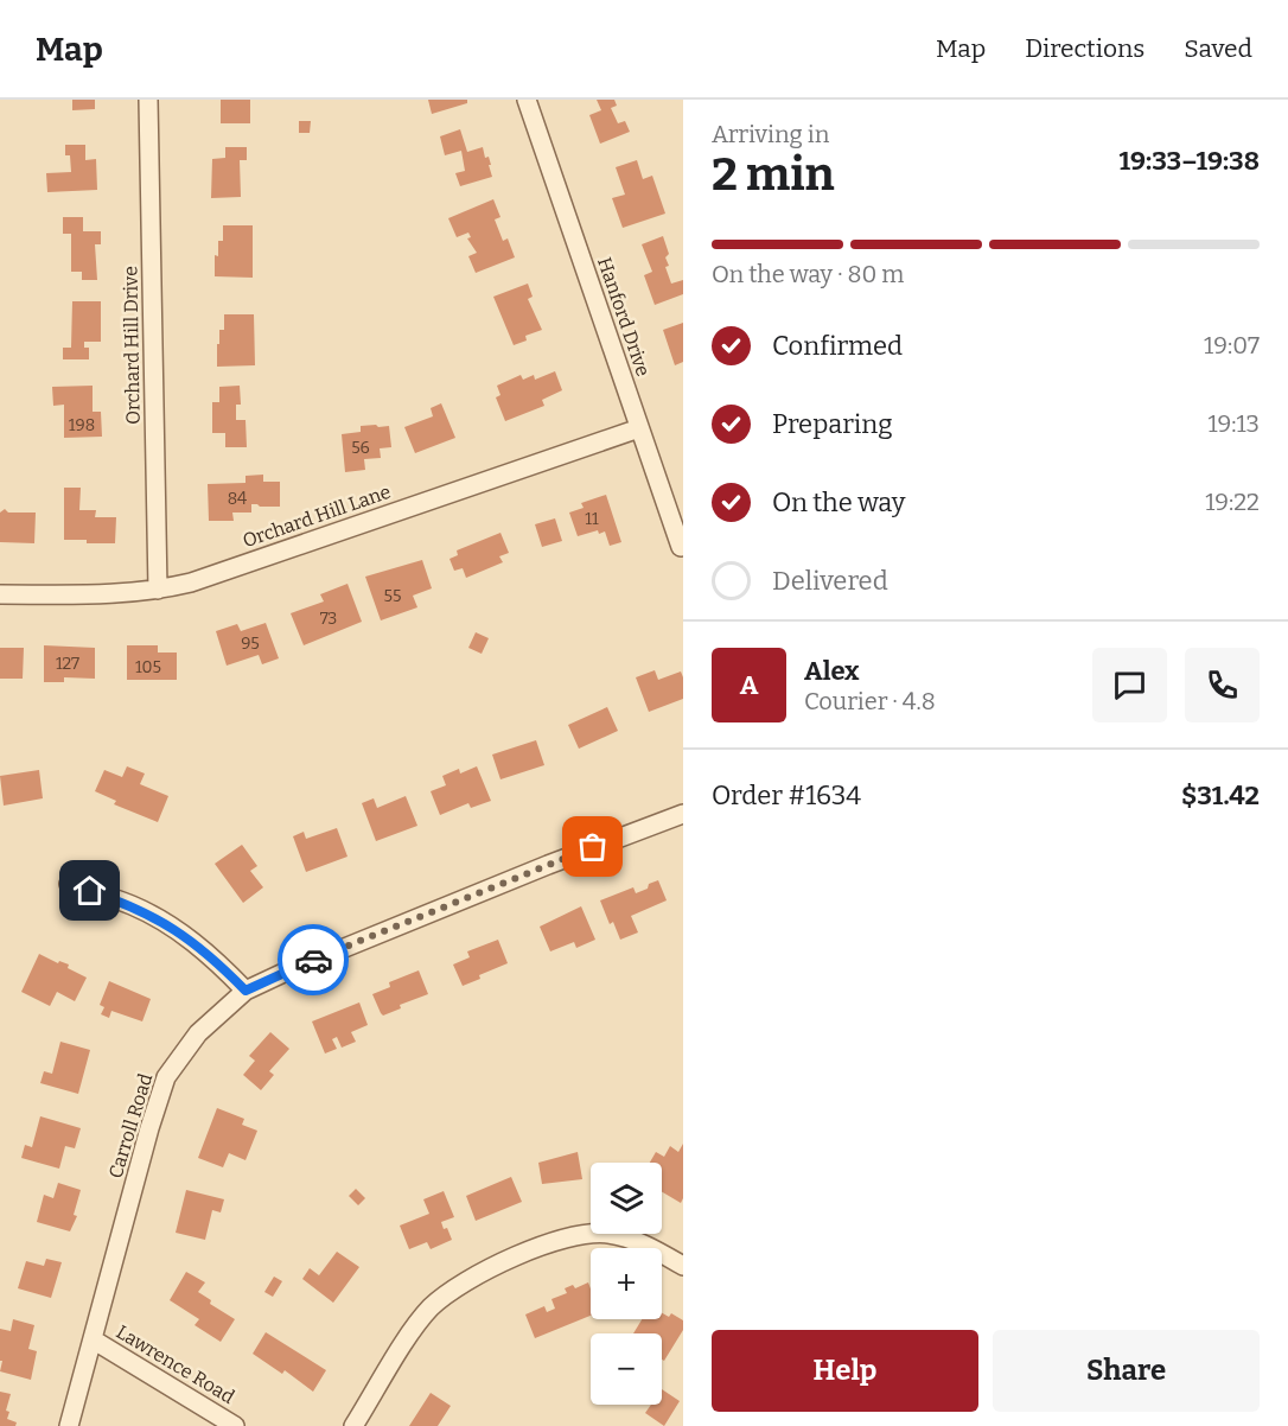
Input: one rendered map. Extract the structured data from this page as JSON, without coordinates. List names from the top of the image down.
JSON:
{
  "streets": {
    "street": [
      "Hanford Drive",
      "Orchard Hill Drive",
      "Orchard Hill Lane",
      "Carroll Road",
      "Lawrence Road"
    ]
  },
  "crossings": [
    ["Hanford Drive", "Orchard Hill Lane"],
    ["Orchard Hill Drive", "Orchard Hill Lane"],
    ["Carroll Road", "Lawrence Road"]
  ],
  "house_numbers": [
    "198",
    "56",
    "84",
    "11",
    "55",
    "73",
    "95",
    "127",
    "105"
  ],
  "page": {
    "header": "Map",
    "nav": ["Map", "Directions", "Saved"],
    "heading": ["2 min", "Arriving in", "19:33–19:38"],
    "panel": [
      "Alex",
      "Courier · 4.8",
      "Order #1634",
      "$31.42"
    ],
    "bar": "On the way · 80 m",
    "list": [
      ["Confirmed", "19:07"],
      ["Preparing", "19:13"],
      ["On the way", "19:22"],
      "Delivered"
    ],
    "round": "A",
    "map_buttons": ["+", "−"],
    "buttons": ["Help", "Share"]
  }
}
